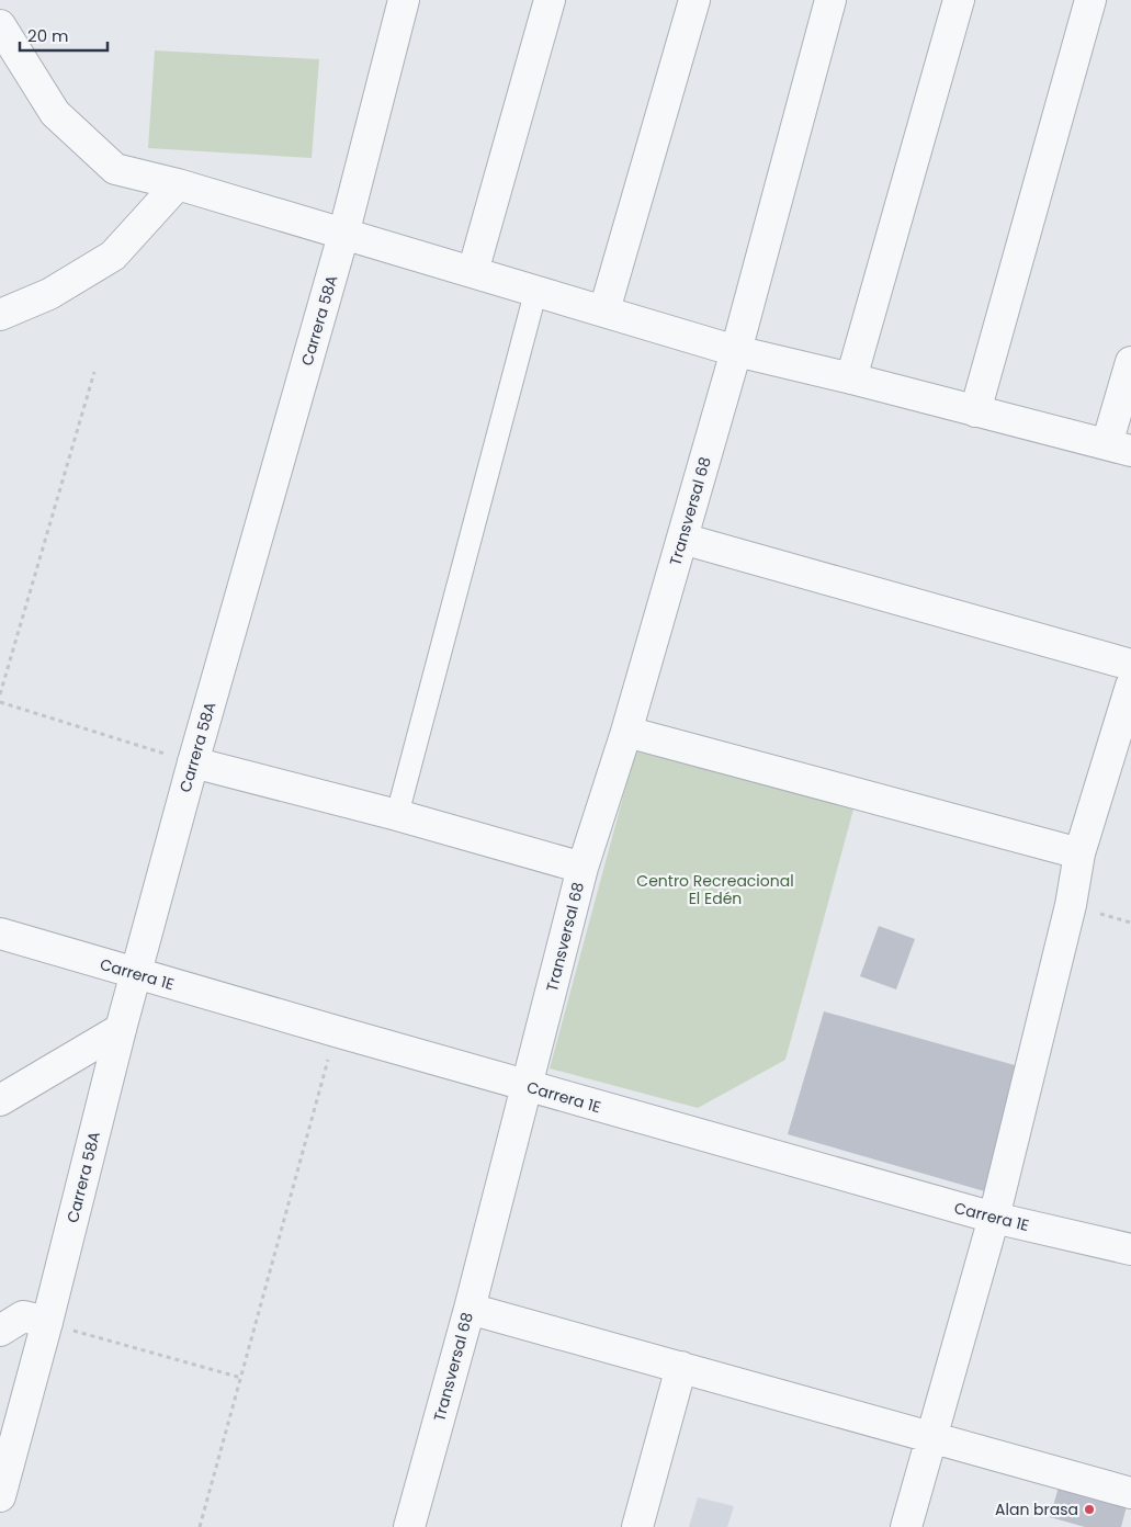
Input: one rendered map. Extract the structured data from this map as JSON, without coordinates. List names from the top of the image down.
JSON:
{
  "streets": {
    "street": ["Carrera 58A", "Transversal 68", "Carrera 1E"]
  },
  "crossings": [
    ["Carrera 58A", "Carrera 1E"],
    ["Transversal 68", "Carrera 1E"]
  ],
  "parks": ["Centro Recreacional El Edén"],
  "places": ["Alan brasa"],
  "scale_bar": "20 m"
}
